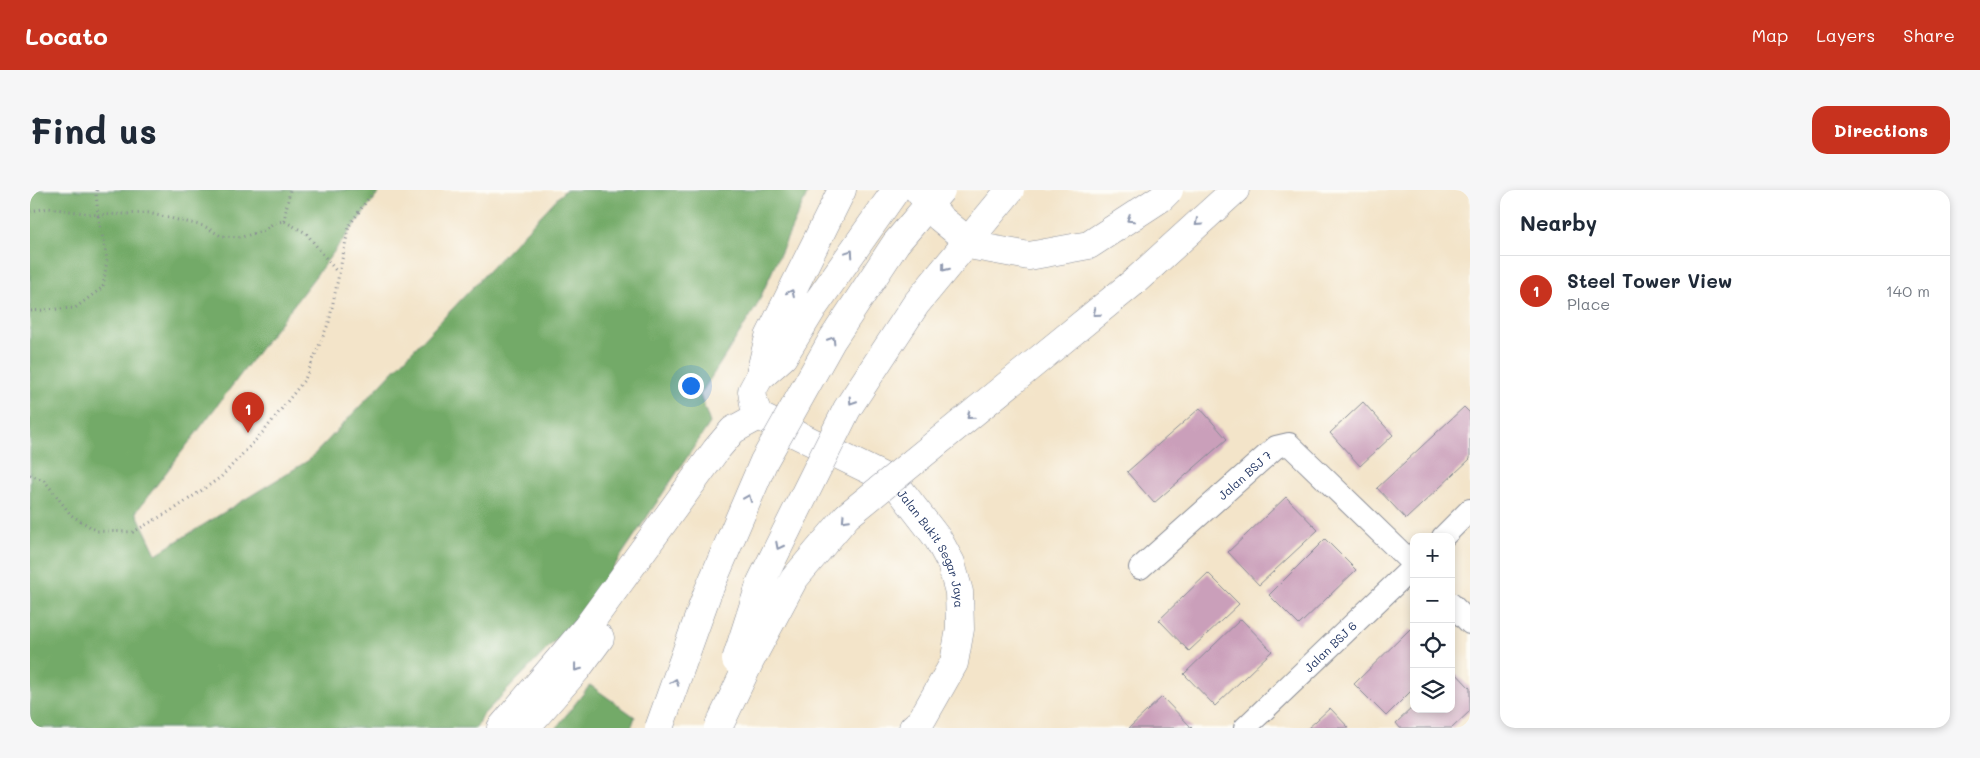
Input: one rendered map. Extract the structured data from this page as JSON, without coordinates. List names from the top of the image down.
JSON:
{
  "streets": {
    "main road": ["Jalan Bukit Segar Jaya"],
    "street": ["Jalan BSJ 7", "Jalan BSJ 6"]
  },
  "page": {
    "header": "Locato",
    "nav": ["Map", "Layers", "Share"],
    "buttons": "Directions",
    "title": "Find us",
    "heading": "Nearby",
    "list": [
      {
        "mark": "1",
        "name": "Steel Tower View",
        "note": "Place",
        "value": "140 m"
      }
    ],
    "pins": "1",
    "map_buttons": ["+", "−"]
  }
}
